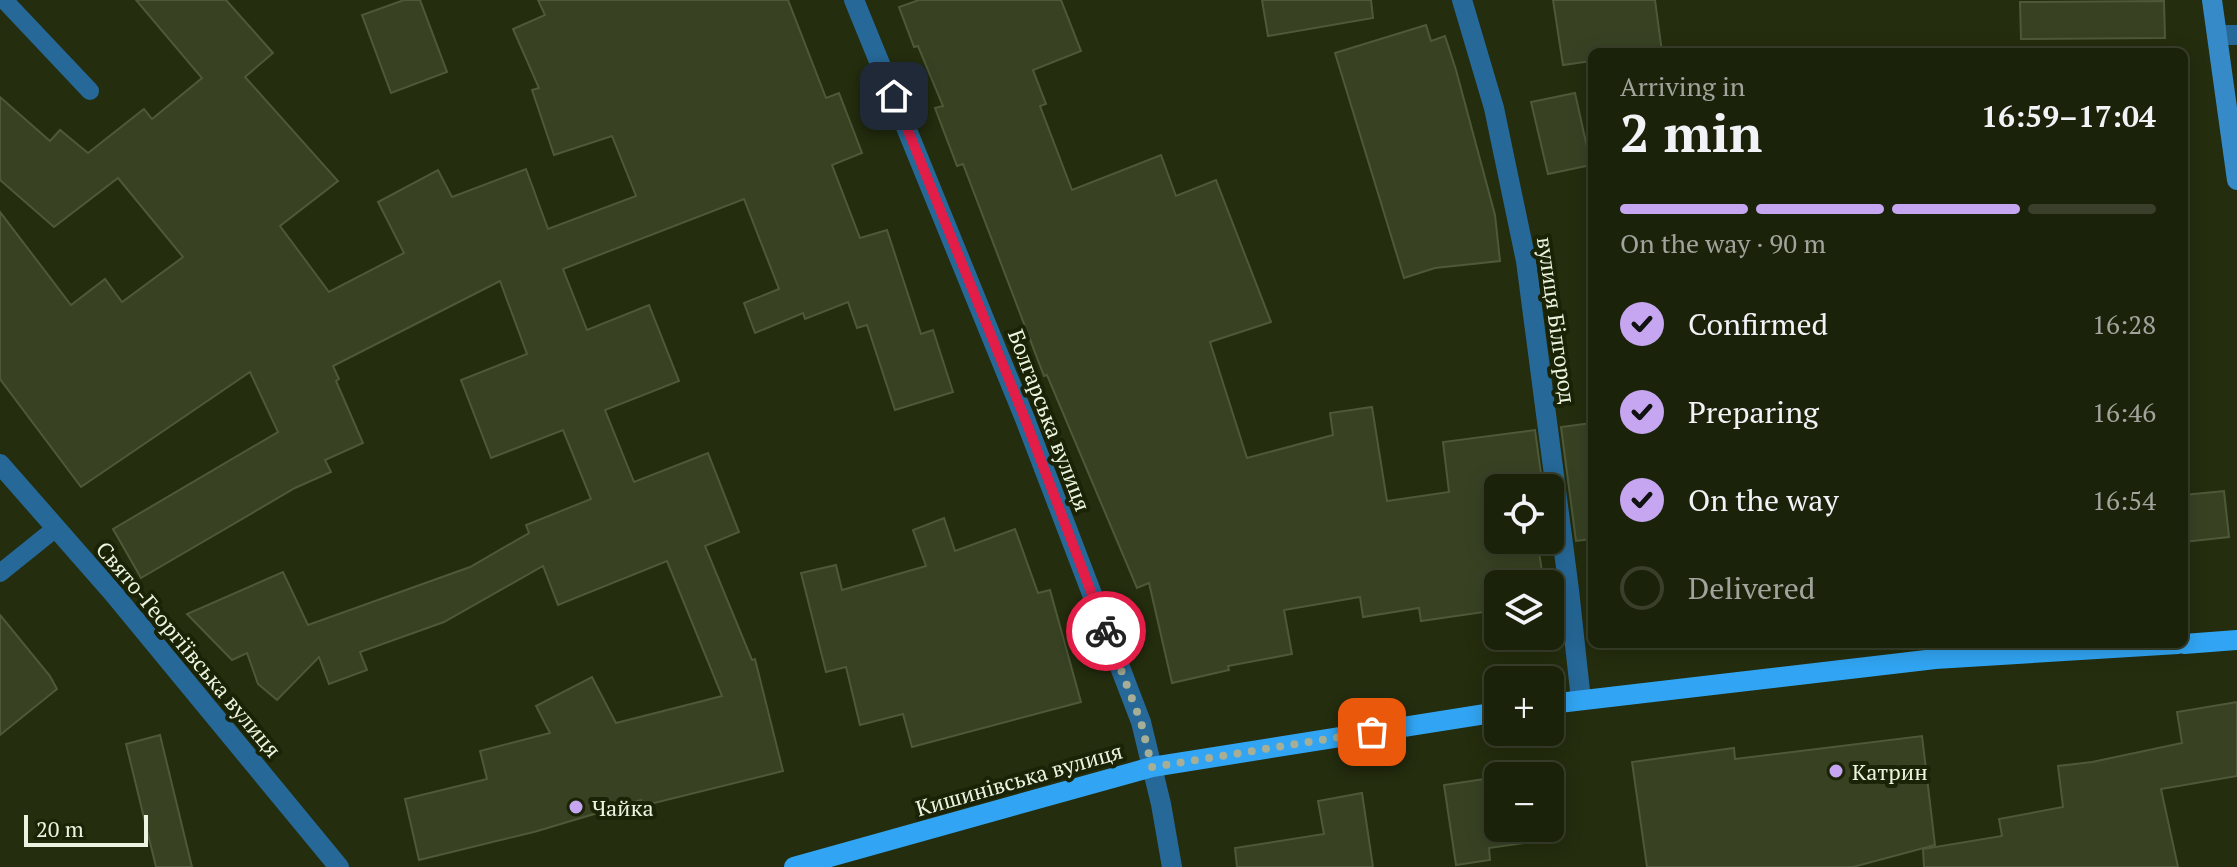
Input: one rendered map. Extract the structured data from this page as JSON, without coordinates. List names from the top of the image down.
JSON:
{
  "streets": {
    "main road": ["Кишинівська вулиця"],
    "street": ["вулиця Білгород", "Болгарська вулиця", "Свято-Георгіївська вулиця"]
  },
  "crossings": [
    ["Болгарська вулиця", "Кишинівська вулиця"]
  ],
  "places": ["Катрин", "Чайка"],
  "scale_bar": "20 m",
  "page": {
    "heading": ["2 min", "Arriving in", "16:59–17:04"],
    "bar": "On the way · 90 m",
    "list": [
      ["Confirmed", "16:28"],
      ["Preparing", "16:46"],
      ["On the way", "16:54"],
      "Delivered"
    ],
    "map_buttons": ["+", "−"],
    "scale": "20 m"
  }
}
